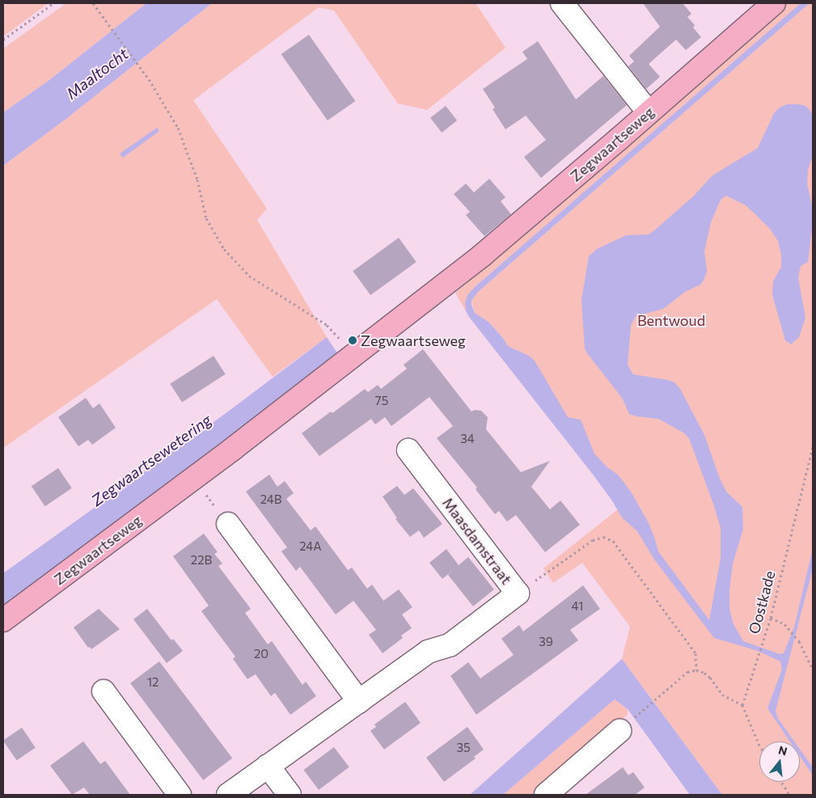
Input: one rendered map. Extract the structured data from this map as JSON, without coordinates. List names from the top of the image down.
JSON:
{
  "streets": {
    "main road": ["Zegwaartseweg"],
    "street": ["Maasdamstraat"],
    "path": ["Oostkade"]
  },
  "water": ["Maaltocht", "Zegwaartsewetering"],
  "parks": ["Bentwoud"],
  "places": ["Zegwaartseweg"],
  "house_numbers": [
    "75",
    "34",
    "24B",
    "24A",
    "22B",
    "41",
    "39",
    "20",
    "12",
    "35"
  ],
  "north": "top"
}
